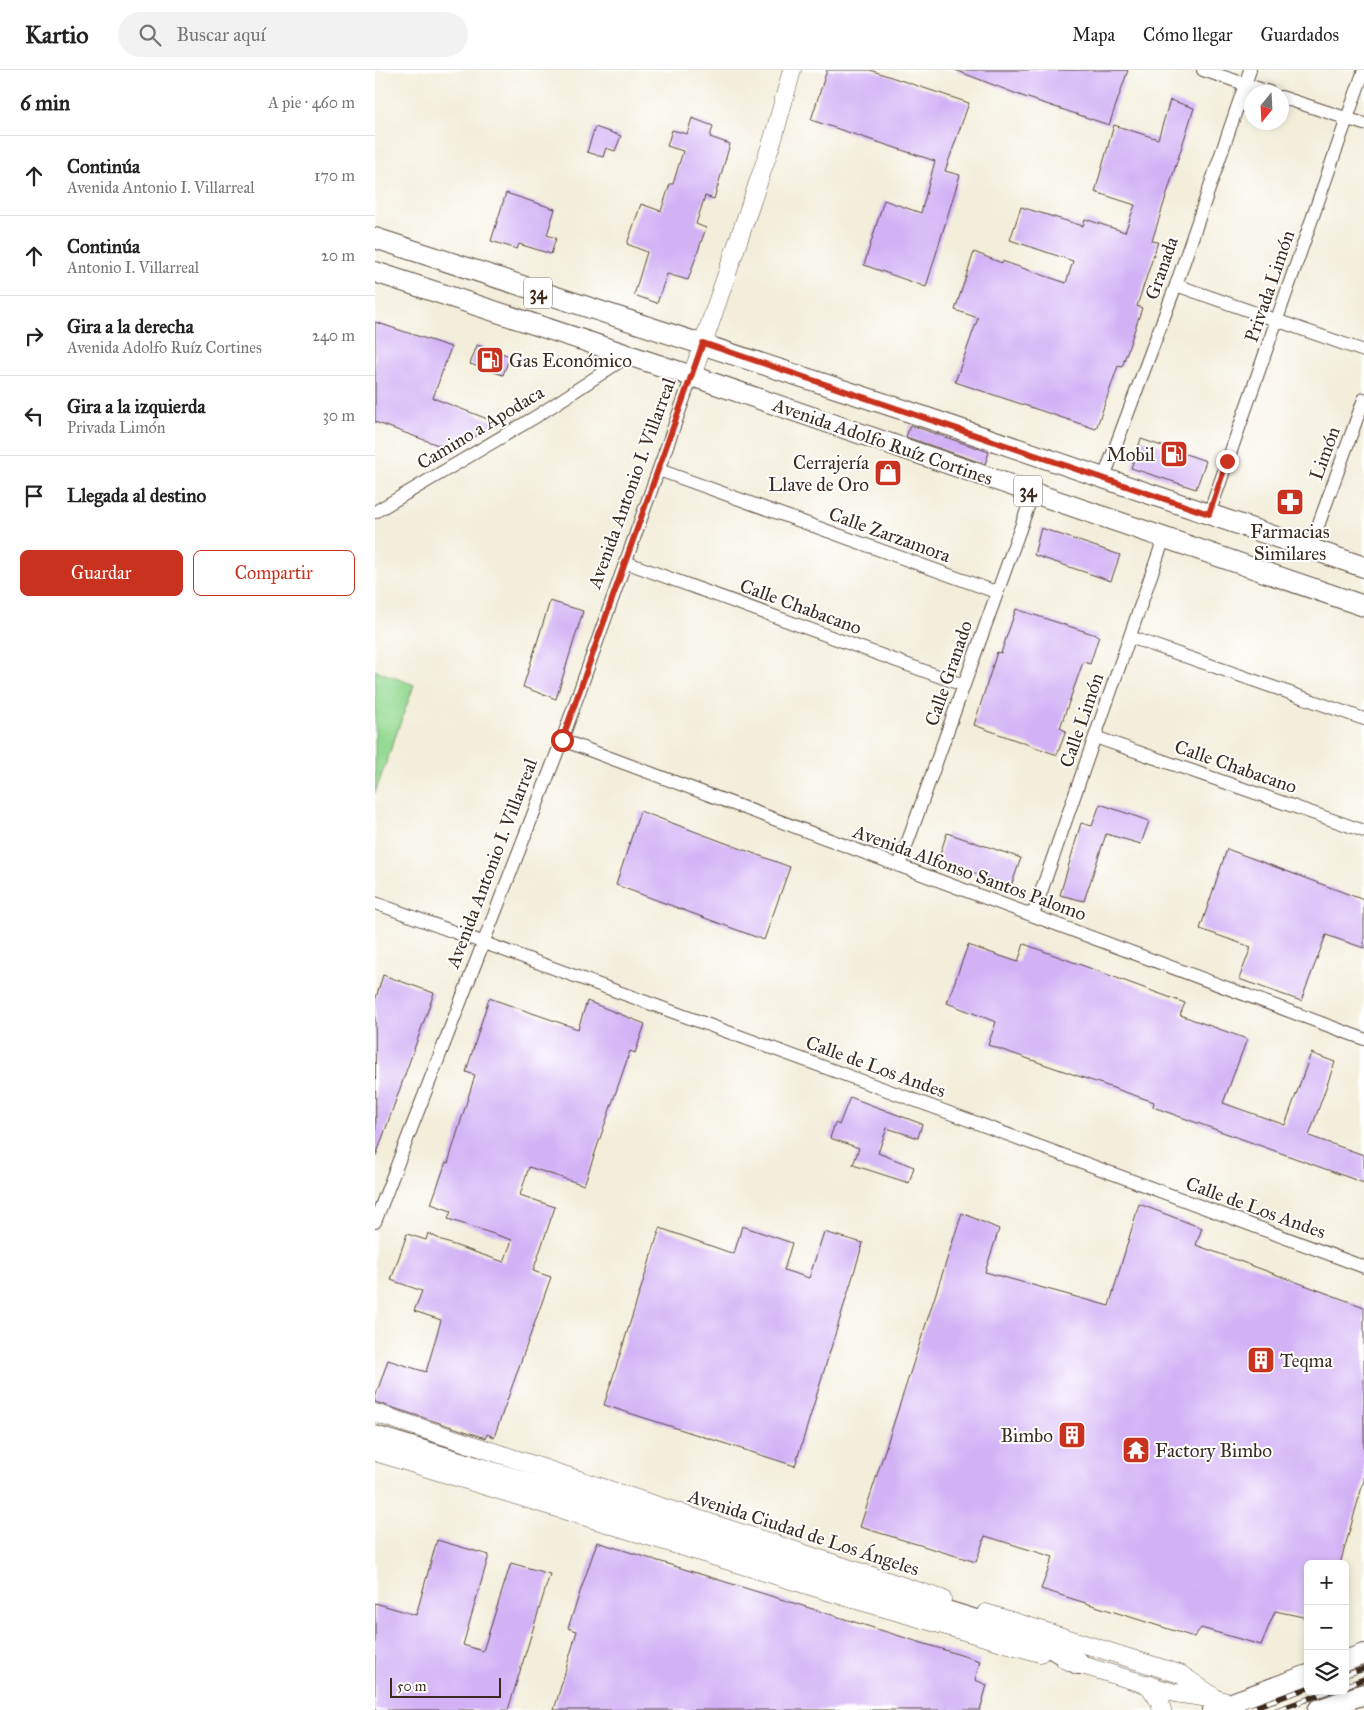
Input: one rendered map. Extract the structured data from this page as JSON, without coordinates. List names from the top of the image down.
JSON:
{
  "streets": {
    "main road": ["34", "Avenida Adolfo Ruíz Cortines", "Avenida Ciudad de Los Ángeles"],
    "street": [
      "Granada",
      "Privada Limón",
      "Camino a Apodaca",
      "Limón",
      "Avenida Antonio I. Villarreal",
      "Calle Zarzamora",
      "Calle Chabacano",
      "Calle Granado",
      "Calle Limón",
      "Avenida Alfonso Santos Palomo",
      "Calle de Los Andes"
    ]
  },
  "crossings": [
    ["Granada", "Avenida Adolfo Ruíz Cortines"],
    ["Privada Limón", "Avenida Adolfo Ruíz Cortines"],
    ["34", "Camino a Apodaca"],
    ["34", "Avenida Adolfo Ruíz Cortines"],
    ["Camino a Apodaca", "Avenida Adolfo Ruíz Cortines"],
    ["Avenida Adolfo Ruíz Cortines", "Limón"],
    ["Avenida Adolfo Ruíz Cortines", "Avenida Antonio I. Villarreal"],
    ["Avenida Adolfo Ruíz Cortines", "Calle Granado"],
    ["Avenida Adolfo Ruíz Cortines", "Calle Limón"],
    ["Avenida Antonio I. Villarreal", "Calle Zarzamora"],
    ["Avenida Antonio I. Villarreal", "Calle Chabacano"],
    ["Avenida Antonio I. Villarreal", "Avenida Alfonso Santos Palomo"],
    ["Avenida Antonio I. Villarreal", "Calle de Los Andes"],
    ["Calle Zarzamora", "Calle Granado"],
    ["Calle Chabacano", "Calle Granado"],
    ["Calle Chabacano", "Calle Limón"],
    ["Calle Granado", "Avenida Alfonso Santos Palomo"],
    ["Calle Limón", "Avenida Alfonso Santos Palomo"]
  ],
  "places": {
    "fuel station": ["Gas Económico", "Mobil"],
    "shop": ["Cerrajería Llave de Oro"],
    "pharmacy": ["Farmacias Similares"],
    "building": ["Teqma", "Bimbo"],
    "temple": ["Factory Bimbo"]
  },
  "scale_bar": "50 m",
  "north": "bottom",
  "page": {
    "header": "Kartio",
    "search": "Buscar aquí",
    "nav": ["Mapa", "Cómo llegar", "Guardados"],
    "heading": ["6 min", "A pie · 460 m"],
    "list": [
      ["Continúa", "Avenida Antonio I. Villarreal", "170 m"],
      ["Continúa", "Antonio I. Villarreal", "20 m"],
      ["Gira a la derecha", "Avenida Adolfo Ruíz Cortines", "240 m"],
      ["Gira a la izquierda", "Privada Limón", "30 m"],
      "Llegada al destino"
    ],
    "buttons": ["Guardar", "Compartir"],
    "map_buttons": ["+", "−"],
    "scale": "50 m"
  }
}
